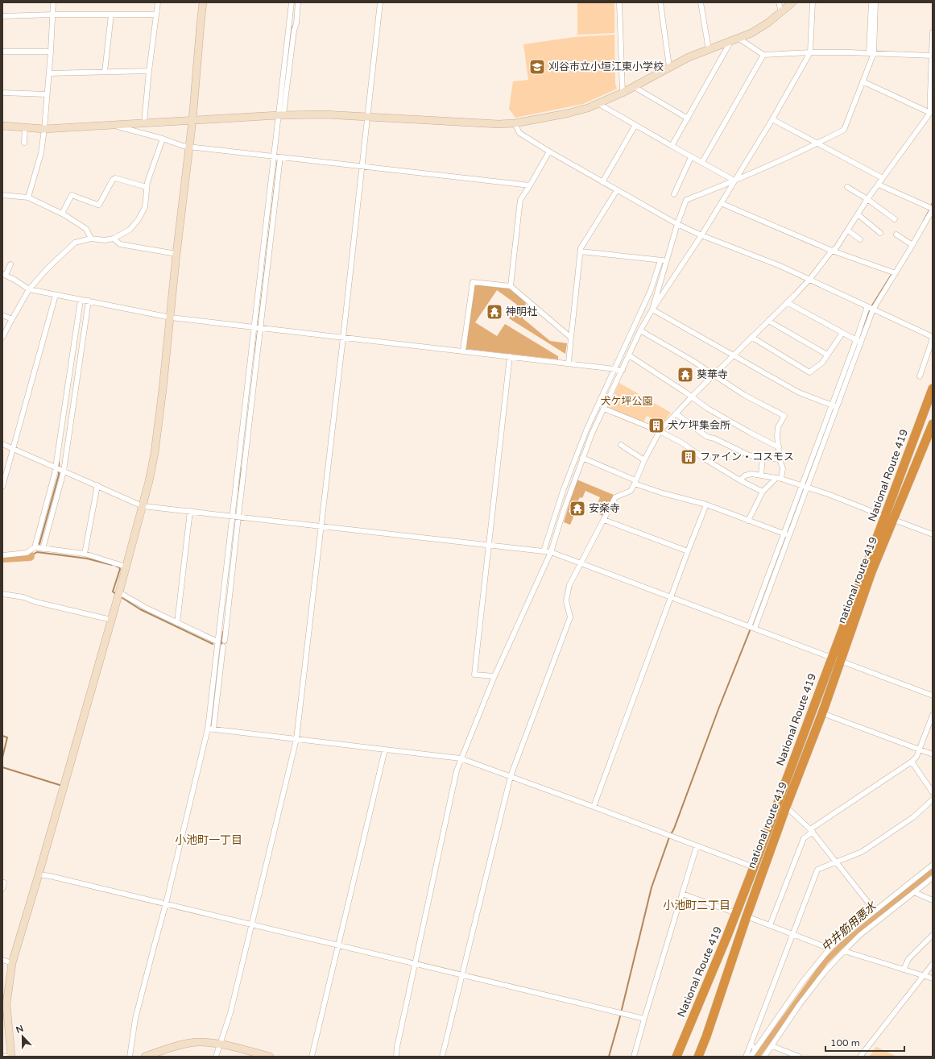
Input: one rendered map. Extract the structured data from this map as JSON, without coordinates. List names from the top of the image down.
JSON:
{
  "streets": {
    "highway": ["National Route 419", "national route 419"]
  },
  "crossings": [
    ["National Route 419", "national route 419"]
  ],
  "districts": ["小池町一丁目", "小池町二丁目"],
  "water": ["中井筋用悪水"],
  "parks": ["犬ケ坪公園"],
  "places": {
    "school or university": ["刈谷市立小垣江東小学校"],
    "temple": ["神明社", "葵華寺", "安楽寺"],
    "building": ["犬ケ坪集会所", "ファイン・コスモス"]
  },
  "scale_bar": "100 m",
  "north": "top"
}
